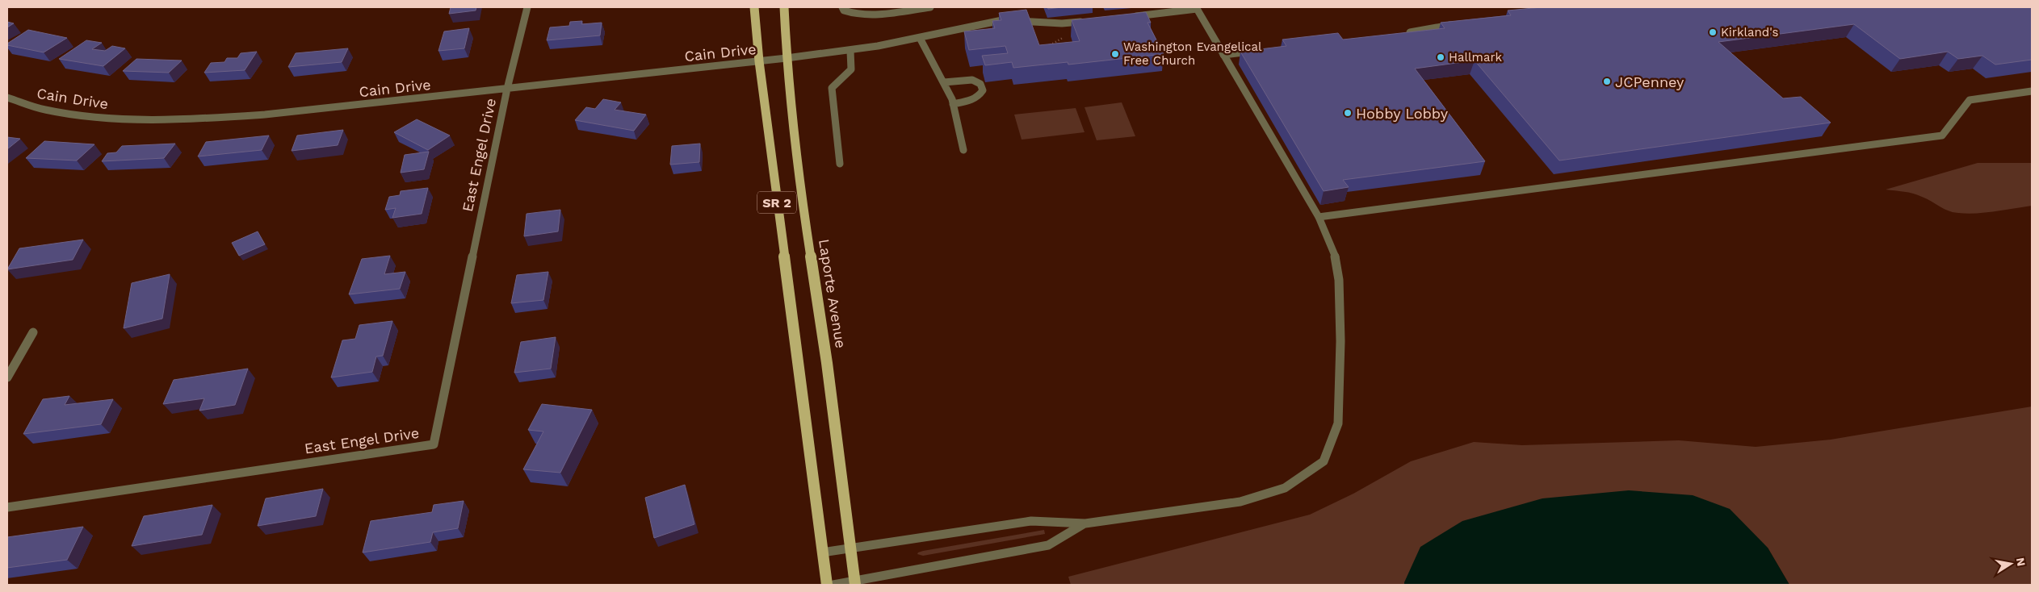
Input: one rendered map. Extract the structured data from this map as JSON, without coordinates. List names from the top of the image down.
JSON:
{
  "streets": {
    "main road": ["SR 2", "Laporte Avenue"],
    "street": ["Cain Drive", "East Engel Drive"]
  },
  "crossings": [
    ["Cain Drive", "East Engel Drive"],
    ["Cain Drive", "SR 2"],
    ["Cain Drive", "Laporte Avenue"]
  ],
  "places": [
    "Kirkland's",
    "Washington Evangelical Free Church",
    "Hallmark",
    "JCPenney",
    "Hobby Lobby"
  ],
  "north": "right"
}
